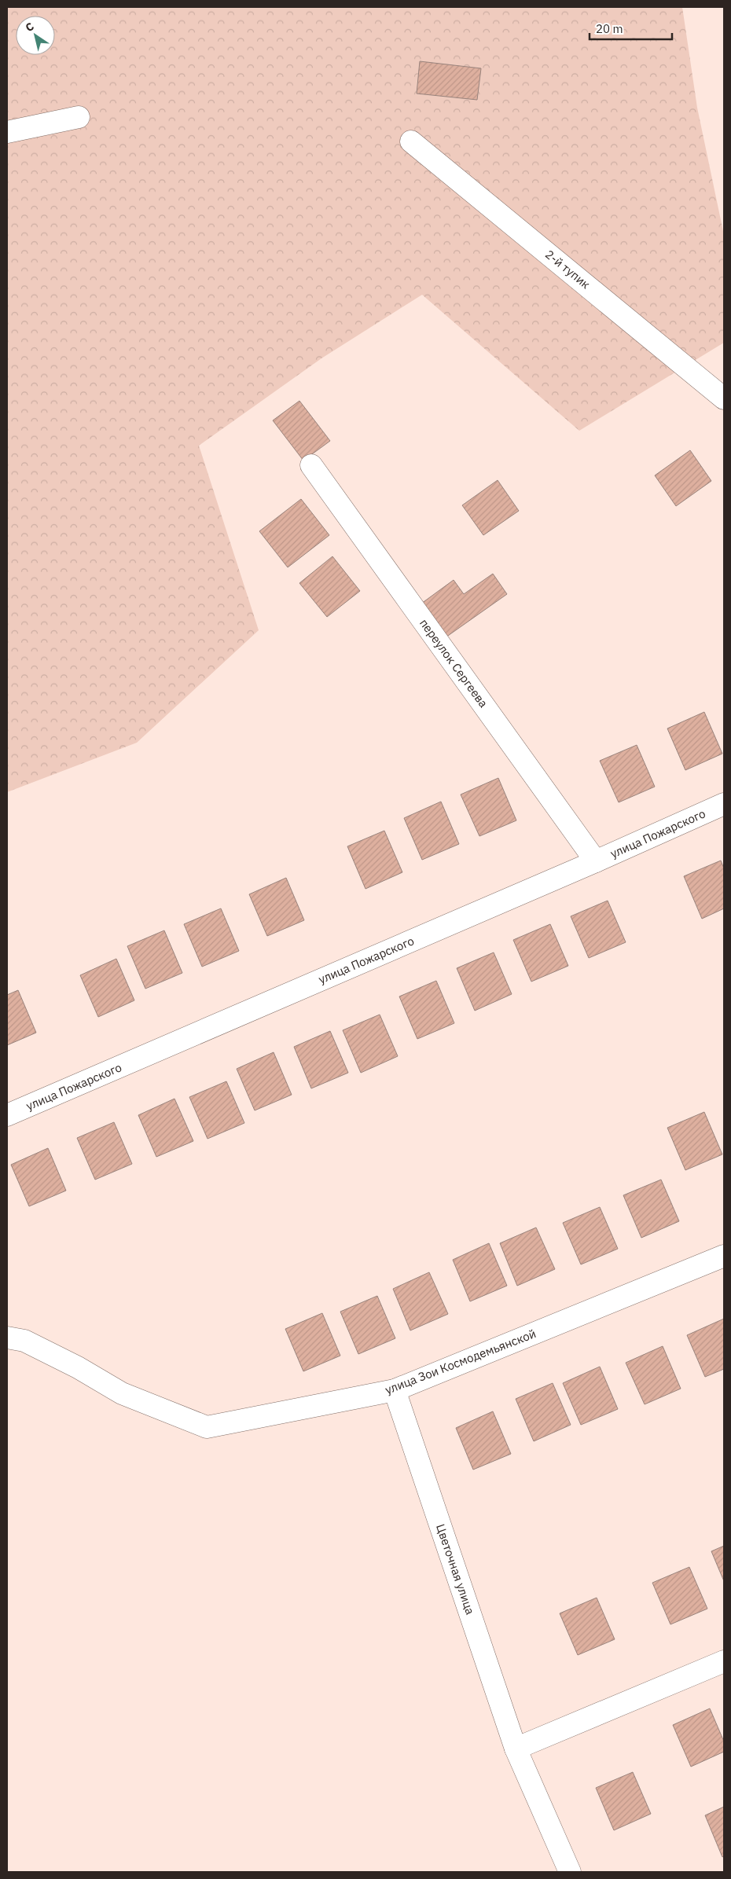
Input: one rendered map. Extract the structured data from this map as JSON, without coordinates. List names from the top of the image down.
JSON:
{
  "streets": {
    "street": [
      "2-й тупик",
      "переулок Сергеева",
      "улица Пожарского",
      "улица Зои Космодемьянской",
      "Цветочная улица"
    ]
  },
  "crossings": [
    ["переулок Сергеева", "улица Пожарского"],
    ["улица Зои Космодемьянской", "Цветочная улица"]
  ],
  "scale_bar": "20 m",
  "north": "top left"
}
